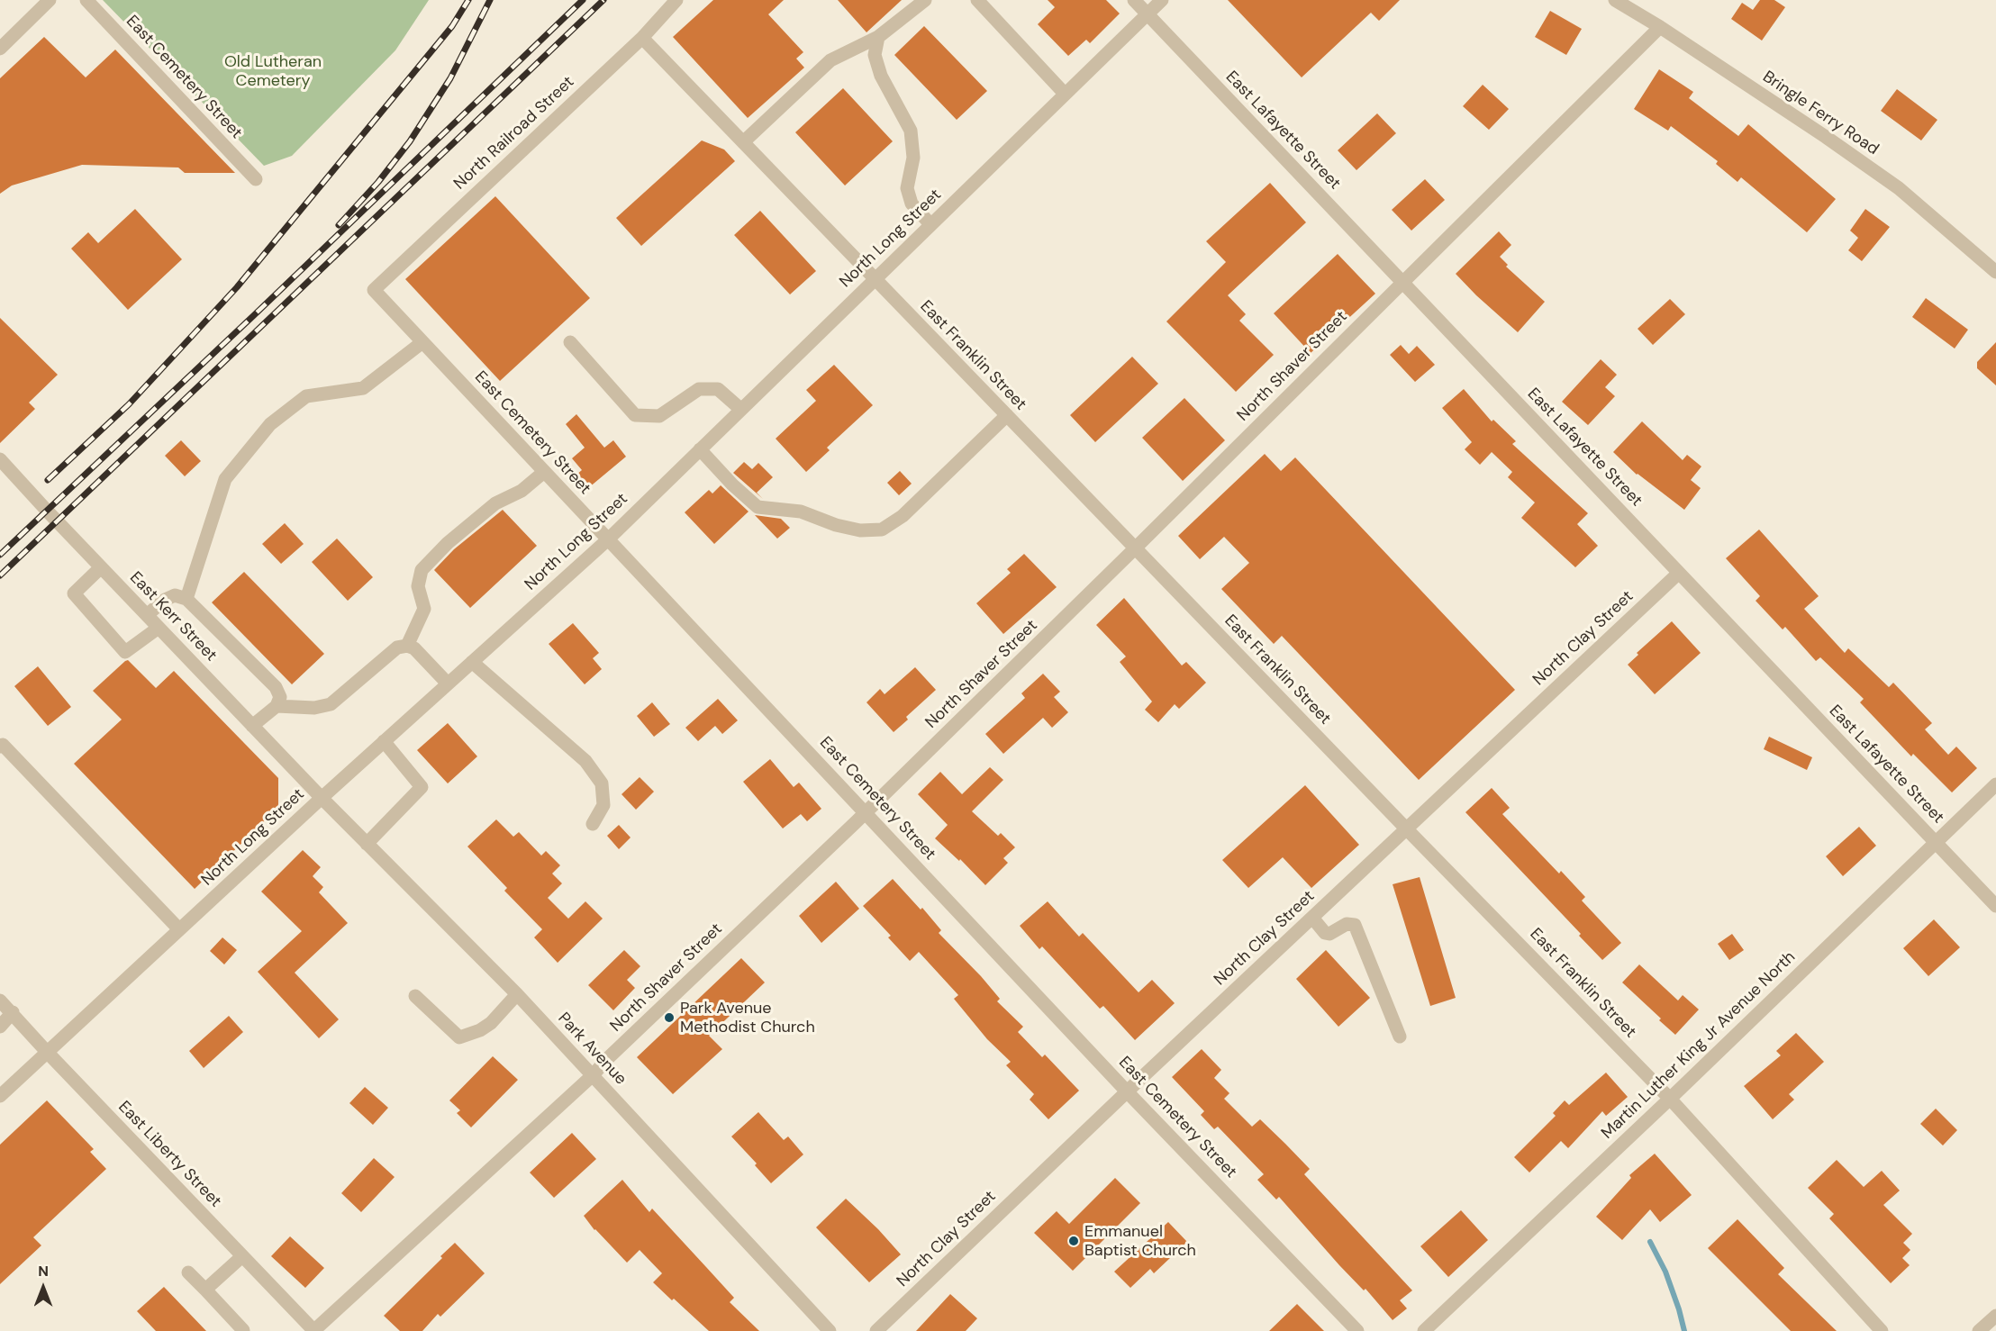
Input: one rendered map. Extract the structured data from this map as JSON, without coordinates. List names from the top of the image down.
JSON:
{
  "streets": {
    "street": [
      "East Cemetery Street",
      "Bringle Ferry Road",
      "East Lafayette Street",
      "North Railroad Street",
      "North Long Street",
      "East Franklin Street",
      "North Shaver Street",
      "East Kerr Street",
      "North Clay Street",
      "Martin Luther King Jr Avenue North",
      "Park Avenue",
      "East Liberty Street"
    ]
  },
  "crossings": [
    ["East Cemetery Street", "North Railroad Street"],
    ["East Cemetery Street", "North Long Street"],
    ["East Cemetery Street", "North Shaver Street"],
    ["East Cemetery Street", "North Clay Street"],
    ["Bringle Ferry Road", "North Shaver Street"],
    ["East Lafayette Street", "North Long Street"],
    ["East Lafayette Street", "North Shaver Street"],
    ["East Lafayette Street", "North Clay Street"],
    ["East Lafayette Street", "Martin Luther King Jr Avenue North"],
    ["North Railroad Street", "East Franklin Street"],
    ["North Long Street", "East Franklin Street"],
    ["North Long Street", "East Kerr Street"],
    ["North Long Street", "Park Avenue"],
    ["North Long Street", "East Liberty Street"],
    ["East Franklin Street", "North Shaver Street"],
    ["East Franklin Street", "North Clay Street"],
    ["East Franklin Street", "Martin Luther King Jr Avenue North"],
    ["North Shaver Street", "Park Avenue"],
    ["North Shaver Street", "East Liberty Street"],
    ["East Kerr Street", "Park Avenue"]
  ],
  "parks": ["Old Lutheran Cemetery"],
  "places": ["Park Avenue Methodist Church", "Emmanuel Baptist Church"],
  "north": "top"
}
